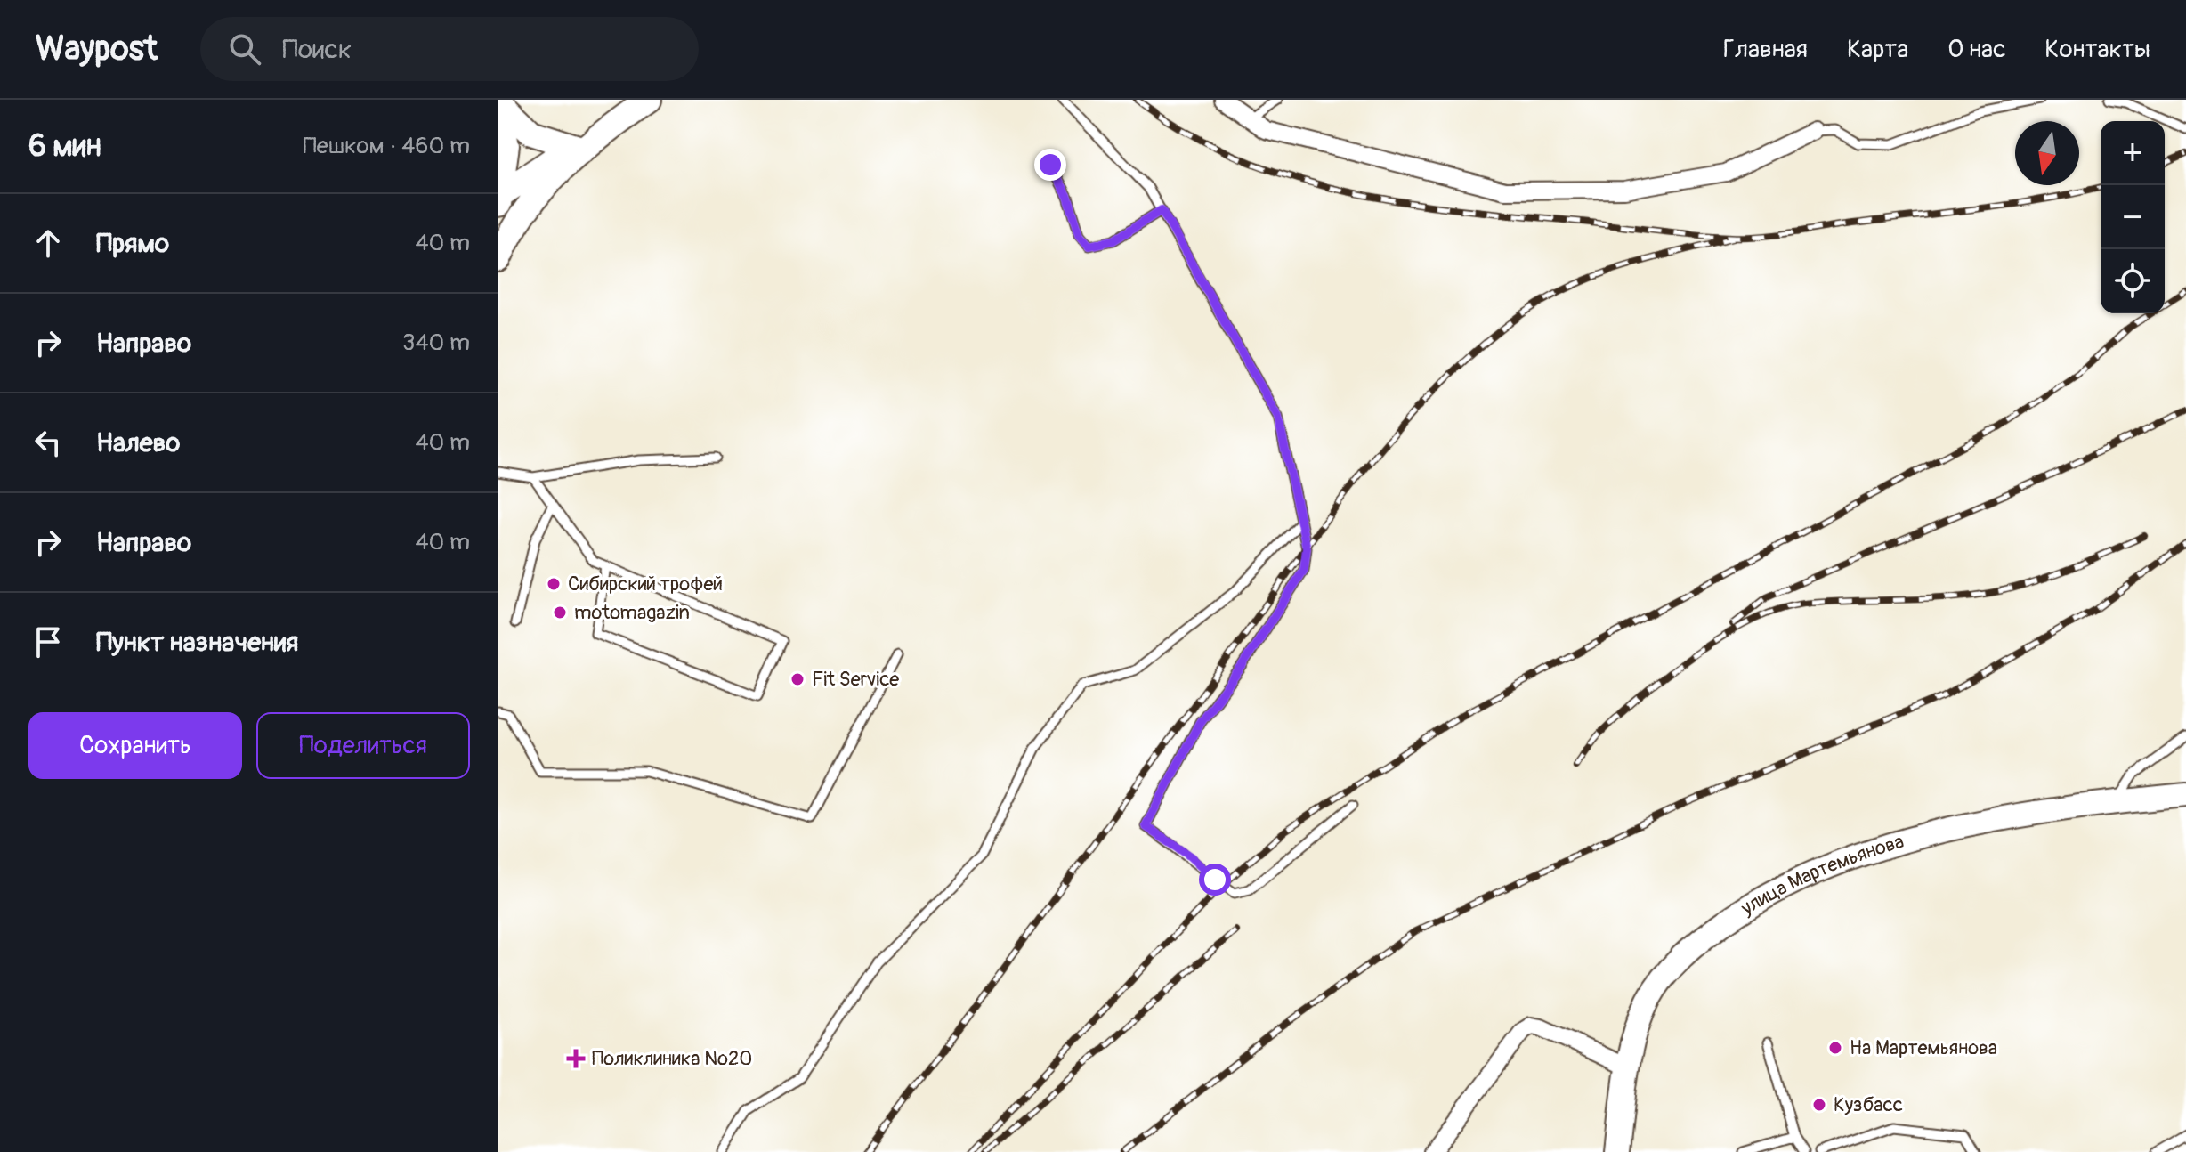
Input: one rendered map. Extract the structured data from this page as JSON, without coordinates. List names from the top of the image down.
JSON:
{
  "streets": {
    "street": ["улица Мартемьянова"]
  },
  "places": {
    "other": [
      "Сибирский трофей",
      "motomagazin",
      "Fit Service",
      "На Мартемьянова",
      "Кузбасс"
    ],
    "health": ["Поликлиника №20"]
  },
  "north": "bottom",
  "page": {
    "header": "Waypost",
    "search": "Поиск",
    "nav": [
      "Главная",
      "Карта",
      "О нас",
      "Контакты"
    ],
    "heading": ["6 мин", "Пешком · 460 m"],
    "map_buttons": ["+", "−"],
    "list": [
      ["Прямо", "40 m"],
      ["Направо", "340 m"],
      ["Налево", "40 m"],
      ["Направо", "40 m"],
      "Пункт назначения"
    ],
    "buttons": ["Сохранить", "Поделиться"]
  }
}
